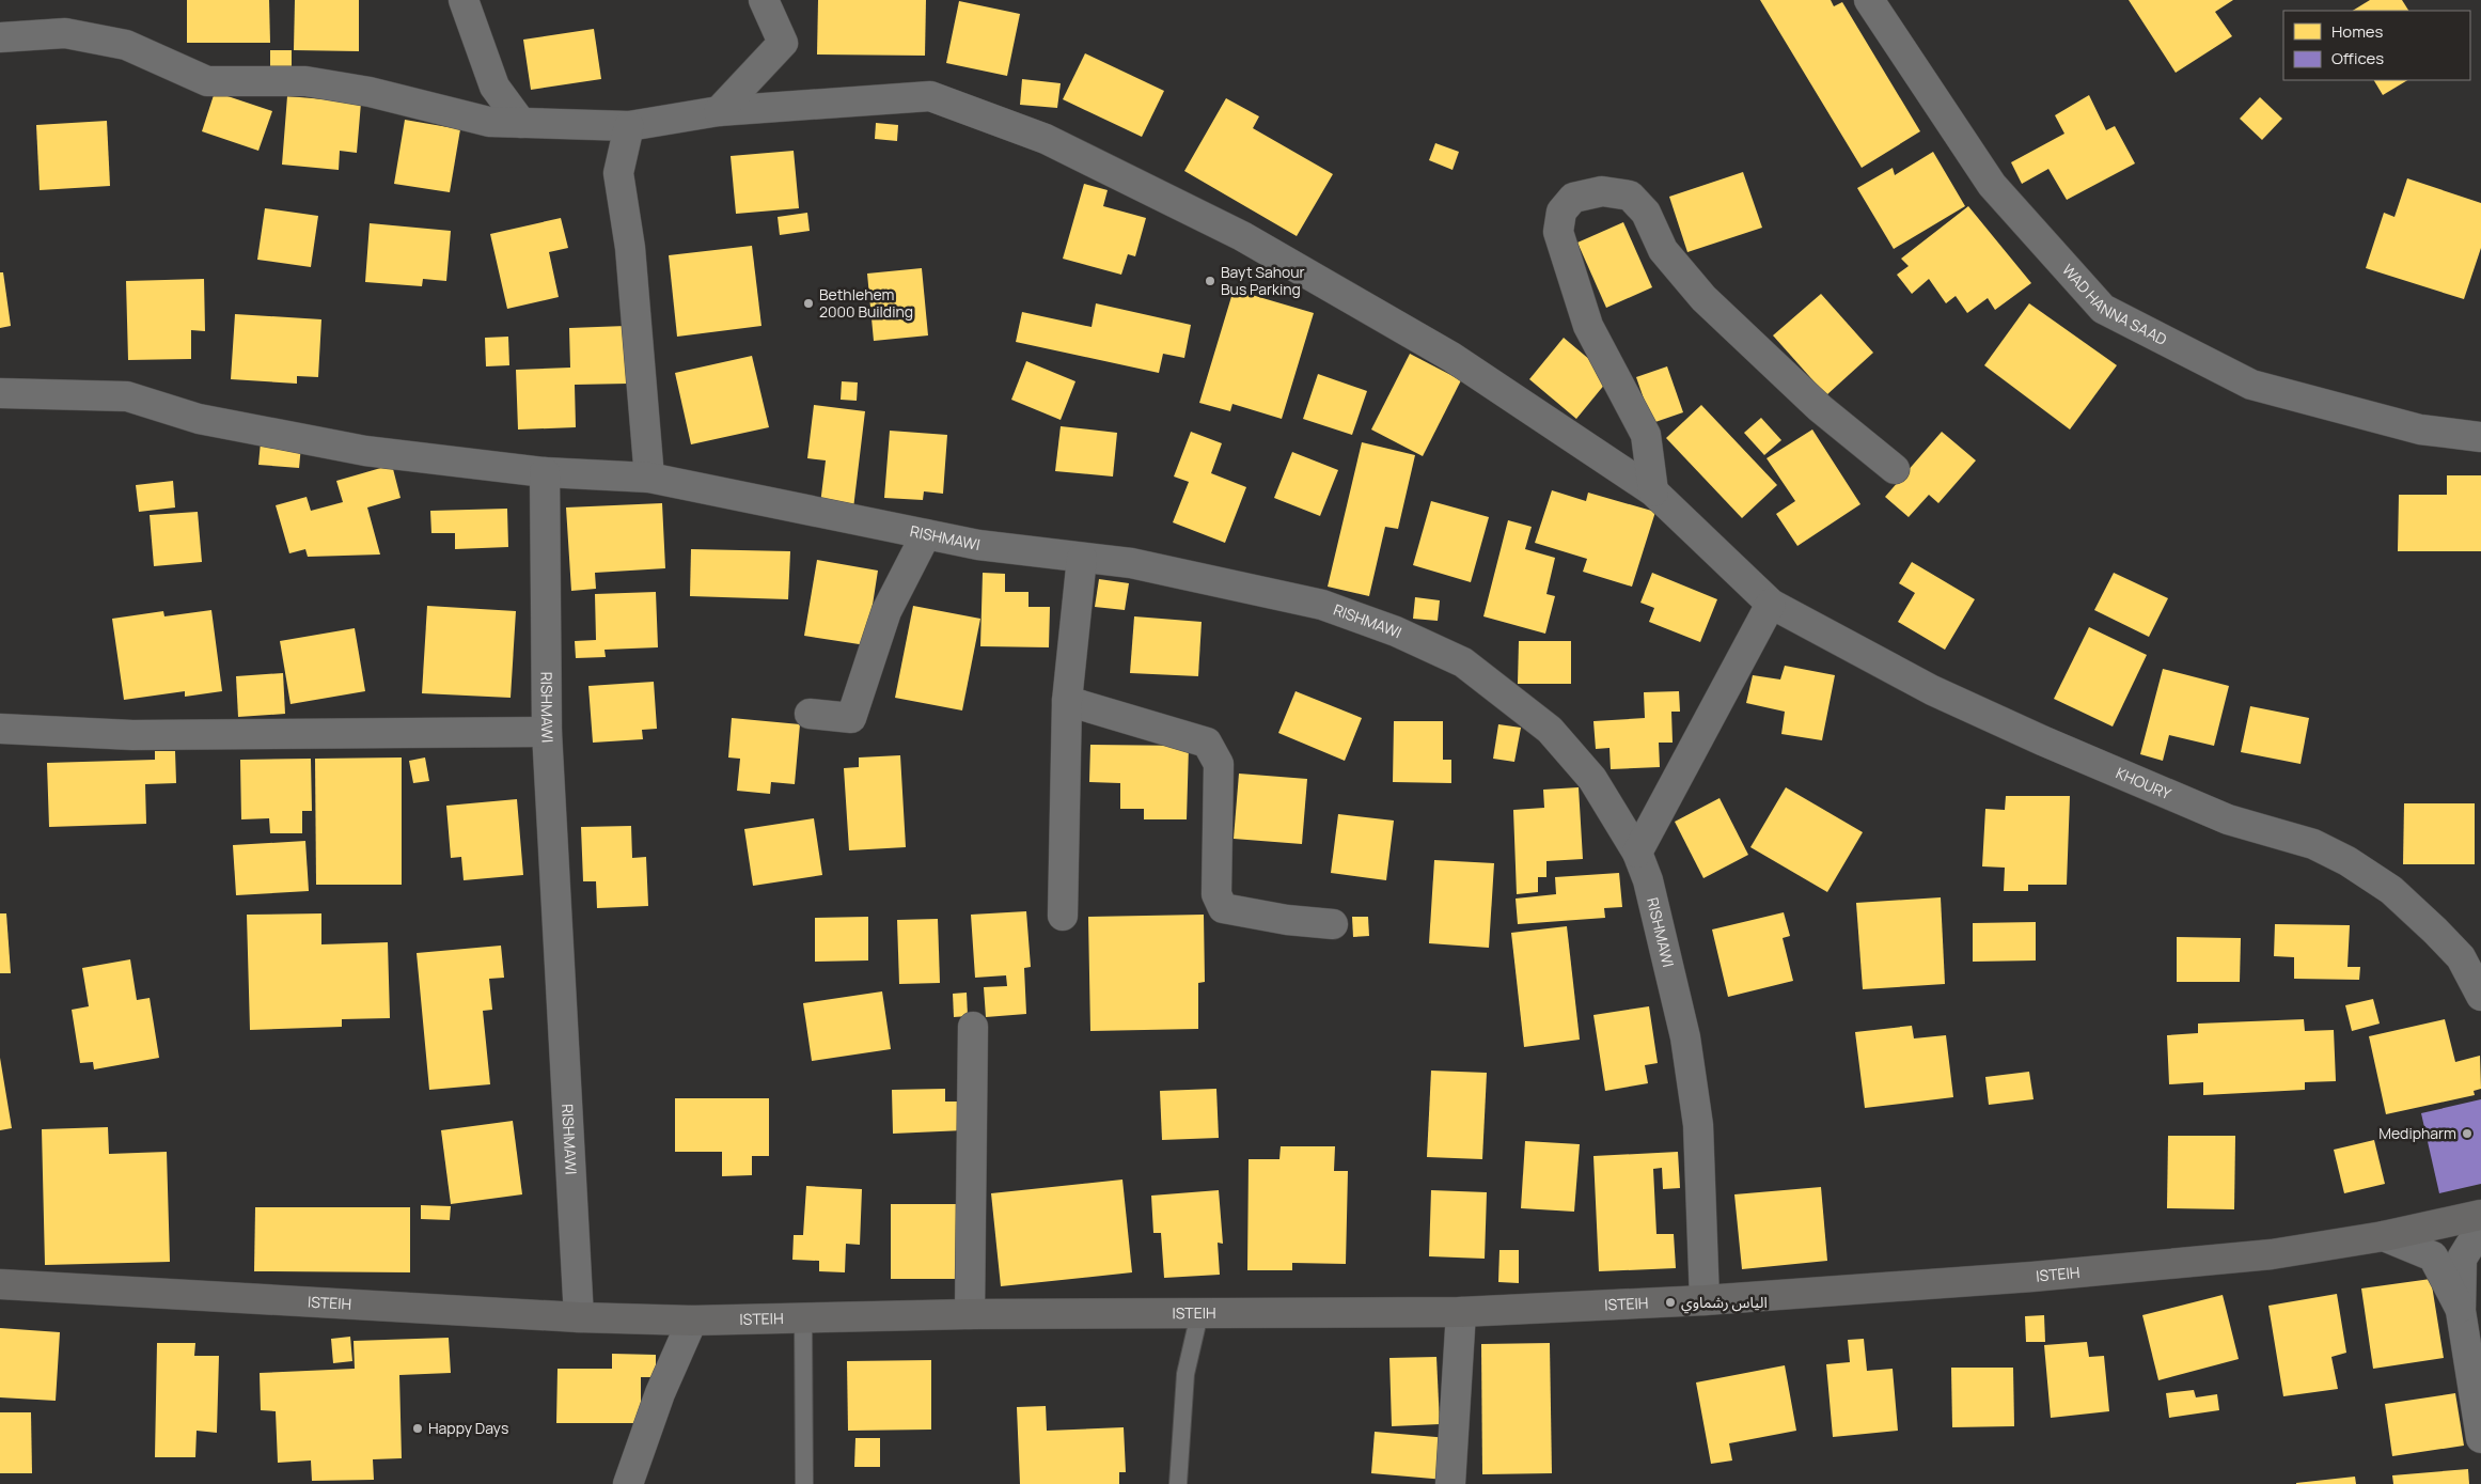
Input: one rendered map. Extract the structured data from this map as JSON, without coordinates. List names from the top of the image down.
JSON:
{
  "streets": {
    "street": [
      "WAD HANNA SAAD",
      "RISHMAWI",
      "KHOURY",
      "ISTEIH"
    ]
  },
  "crossings": [
    ["RISHMAWI", "ISTEIH"]
  ],
  "places": [
    "Bayt Sahour Bus Parking",
    "Bethlehem 2000 Building",
    "Medipharm",
    "الياس رشماوي",
    "Happy Days"
  ],
  "legend": ["Homes", "Offices"]
}
